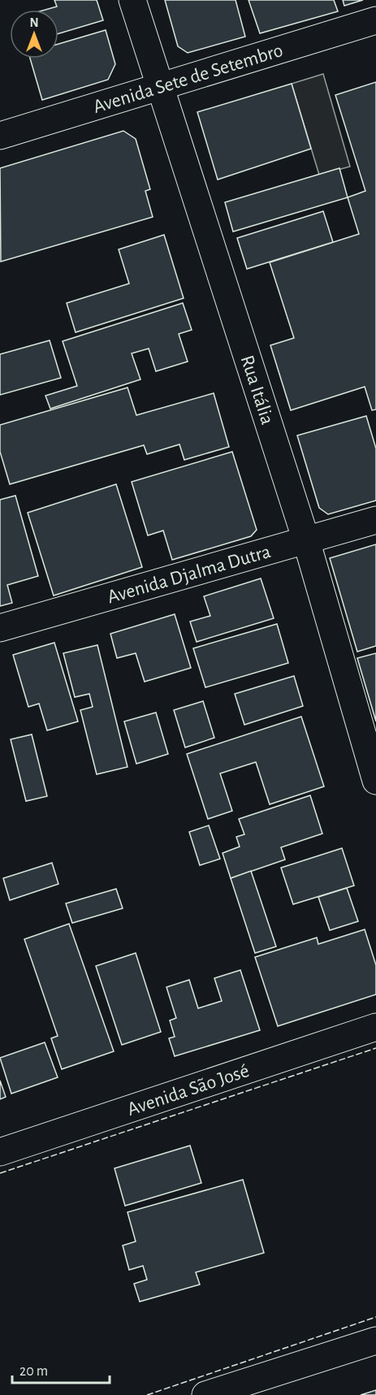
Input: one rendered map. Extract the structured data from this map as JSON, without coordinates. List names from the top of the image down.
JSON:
{
  "streets": {
    "street": [
      "Avenida Sete de Setembro",
      "Rua Itália",
      "Avenida Djalma Dutra",
      "Avenida São José"
    ]
  },
  "crossings": [
    ["Avenida Sete de Setembro", "Rua Itália"],
    ["Rua Itália", "Avenida Djalma Dutra"]
  ],
  "scale_bar": "20 m",
  "north": "top"
}
